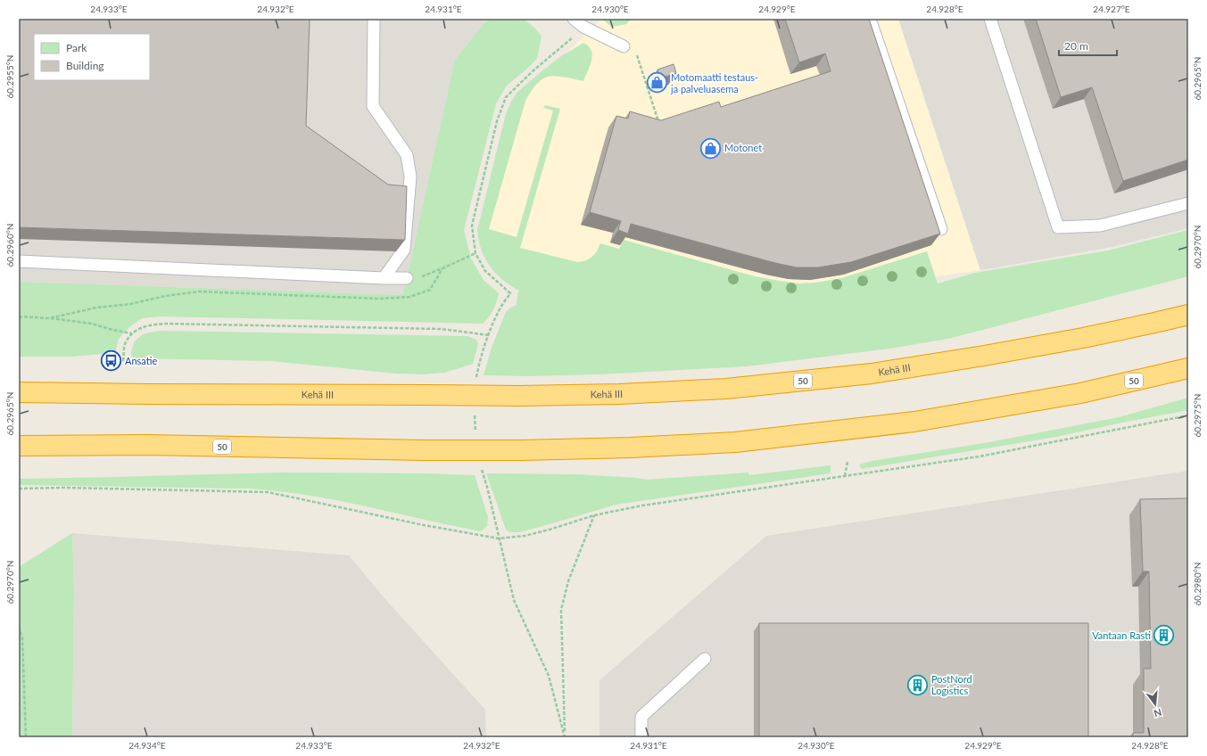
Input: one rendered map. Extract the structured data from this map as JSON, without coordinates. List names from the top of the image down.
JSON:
{
  "streets": {
    "highway": ["Kehä III", "50"]
  },
  "places": {
    "shop": ["Motomaatti testaus- ja palveluasema", "Motonet"],
    "bus stop": ["Ansatie"],
    "building": ["Vantaan Rasti", "PostNord Logistics"]
  },
  "legend": ["Park", "Building"],
  "scale_bar": "20 m",
  "north": "bottom",
  "coordinates": [
    "24.933°E",
    "24.932°E",
    "24.931°E",
    "24.930°E",
    "24.929°E",
    "24.928°E",
    "24.927°E",
    "60.2955°N",
    "60.2965°N",
    "60.2960°N",
    "60.2970°N",
    "60.2975°N",
    "60.2980°N",
    "24.934°E"
  ]
}
